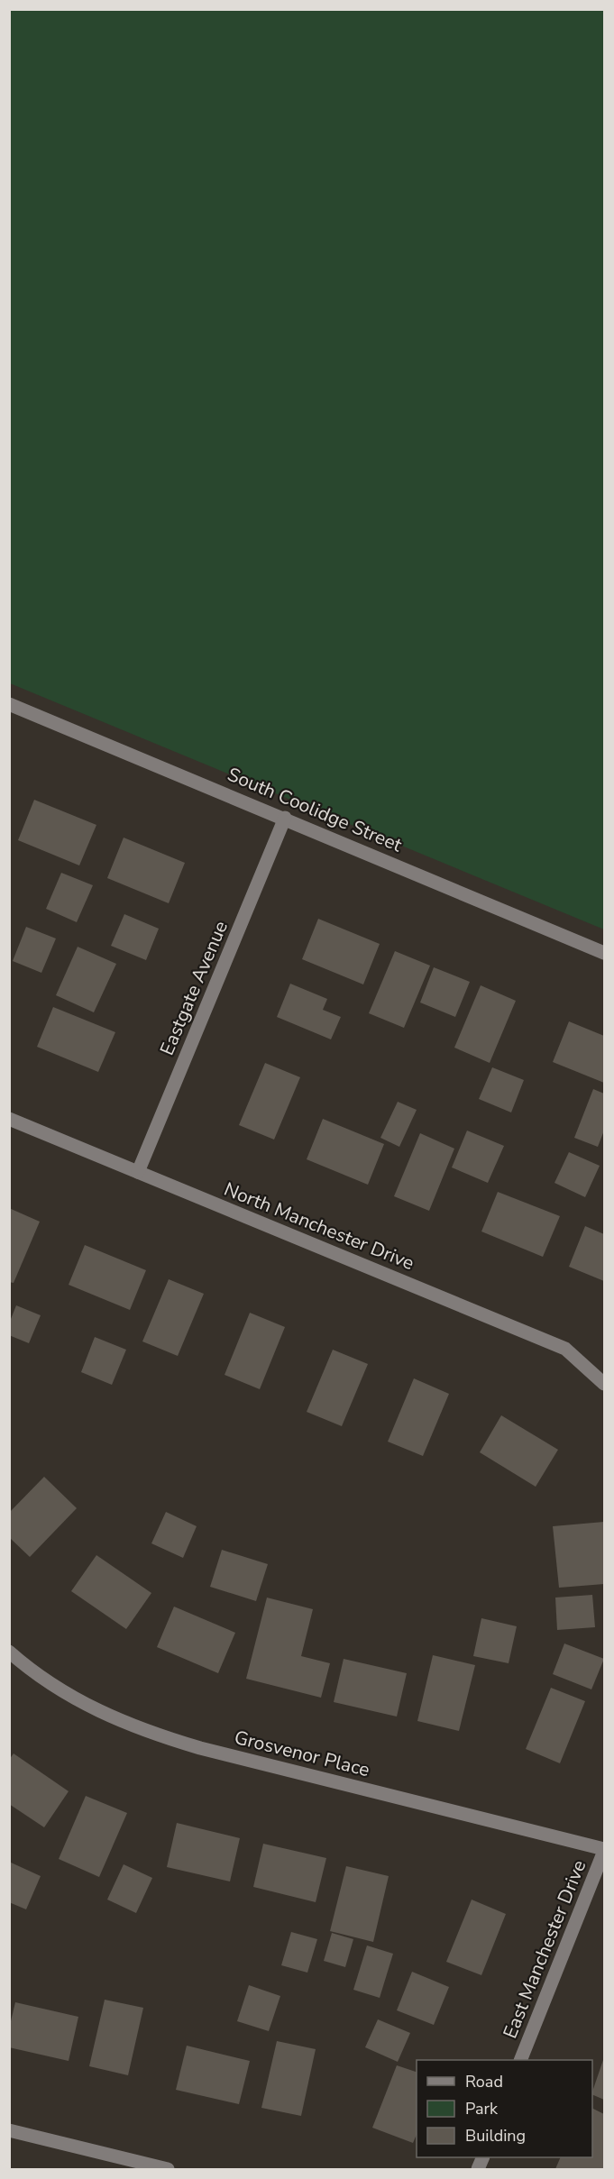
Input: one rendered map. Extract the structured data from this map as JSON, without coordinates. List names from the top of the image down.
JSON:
{
  "streets": {
    "street": [
      "South Coolidge Street",
      "Eastgate Avenue",
      "North Manchester Drive",
      "Grosvenor Place",
      "East Manchester Drive"
    ]
  },
  "crossings": [
    ["South Coolidge Street", "Eastgate Avenue"],
    ["Eastgate Avenue", "North Manchester Drive"],
    ["Grosvenor Place", "East Manchester Drive"]
  ],
  "legend": ["Road", "Park", "Building"]
}
